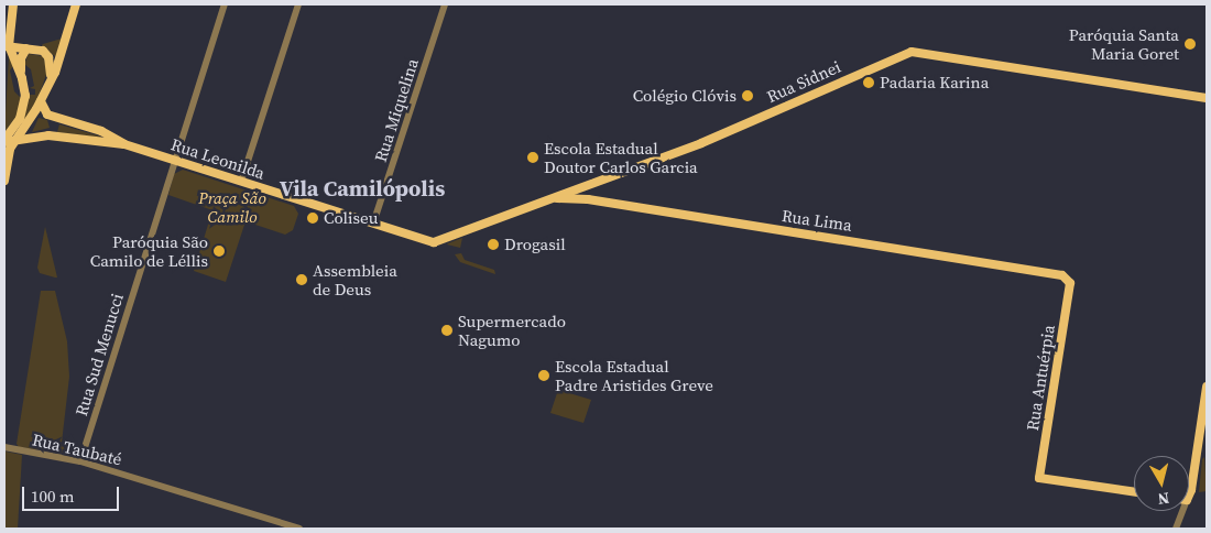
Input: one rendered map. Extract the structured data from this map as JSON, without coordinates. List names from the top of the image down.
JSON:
{
  "streets": {
    "main road": [
      "Rua Sidnei",
      "Rua Leonilda",
      "Rua Lima",
      "Rua Antuérpia"
    ],
    "street": ["Rua Miquelina", "Rua Sud Menucci", "Rua Taubaté"]
  },
  "crossings": [
    ["Rua Sidnei", "Rua Leonilda"],
    ["Rua Sidnei", "Rua Lima"],
    ["Rua Miquelina", "Rua Leonilda"],
    ["Rua Leonilda", "Rua Sud Menucci"],
    ["Rua Lima", "Rua Antuérpia"],
    ["Rua Sud Menucci", "Rua Taubaté"]
  ],
  "districts": ["Vila Camilópolis"],
  "parks": ["Praça São Camilo"],
  "places": [
    "Paróquia Santa Maria Goret",
    "Padaria Karina",
    "Colégio Clóvis",
    "Escola Estadual Doutor Carlos Garcia",
    "Coliseu",
    "Drogasil",
    "Paróquia São Camilo de Léllis",
    "Assembleia de Deus",
    "Supermercado Nagumo",
    "Escola Estadual Padre Aristides Greve"
  ],
  "scale_bar": "100 m",
  "north": "bottom"
}
